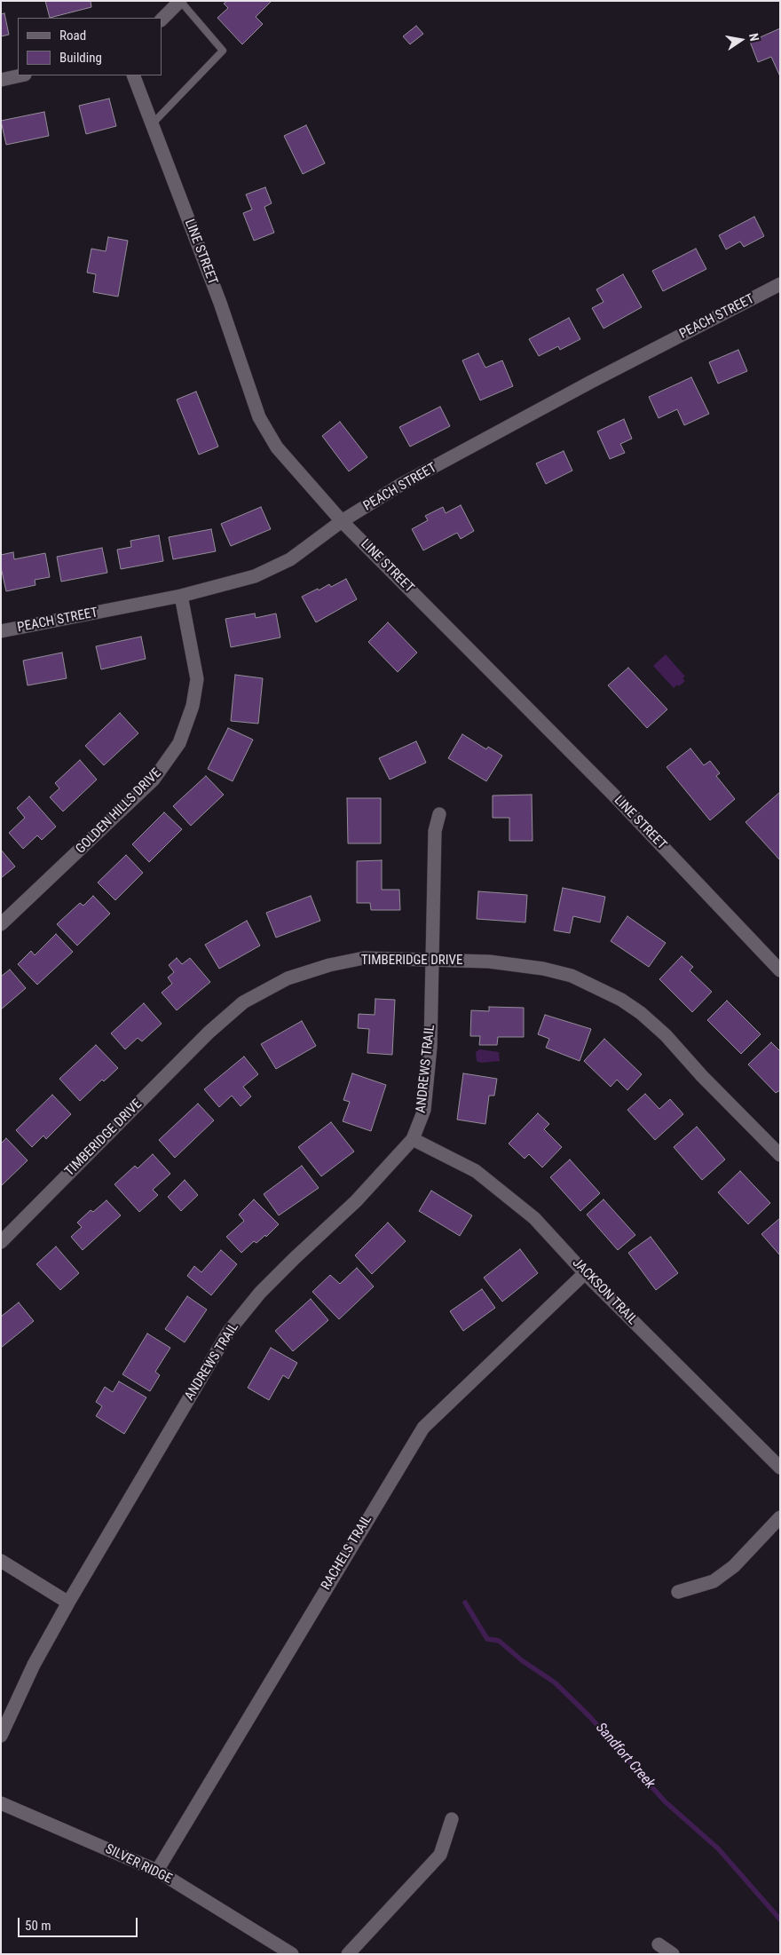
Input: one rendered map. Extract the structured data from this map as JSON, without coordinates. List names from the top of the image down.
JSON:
{
  "streets": {
    "street": [
      "LINE STREET",
      "PEACH STREET",
      "GOLDEN HILLS DRIVE",
      "TIMBERIDGE DRIVE",
      "ANDREWS TRAIL",
      "JACKSON TRAIL",
      "RACHELS TRAIL",
      "SILVER RIDGE"
    ]
  },
  "crossings": [
    ["LINE STREET", "PEACH STREET"],
    ["PEACH STREET", "GOLDEN HILLS DRIVE"],
    ["TIMBERIDGE DRIVE", "ANDREWS TRAIL"],
    ["ANDREWS TRAIL", "JACKSON TRAIL"],
    ["JACKSON TRAIL", "RACHELS TRAIL"],
    ["RACHELS TRAIL", "SILVER RIDGE"]
  ],
  "water": ["Sandfort Creek"],
  "legend": ["Road", "Building"],
  "scale_bar": "50 m",
  "north": "right"
}
